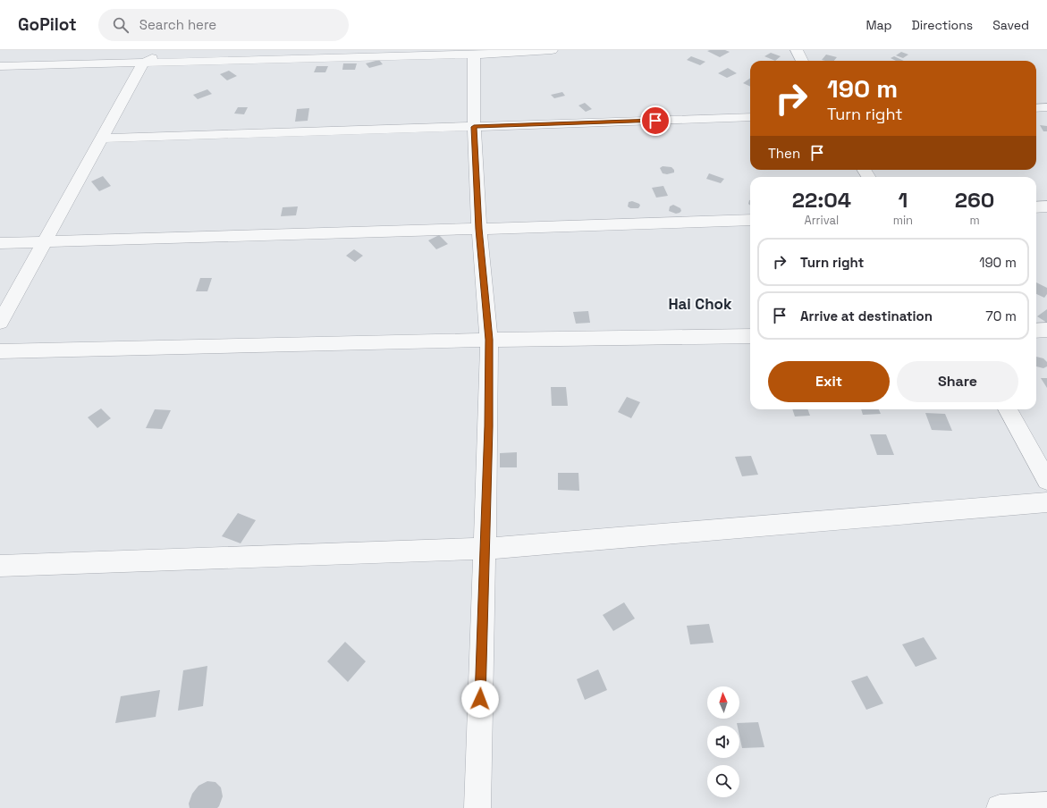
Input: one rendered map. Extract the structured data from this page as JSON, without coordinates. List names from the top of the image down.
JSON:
{
  "districts": ["Hai Chok"],
  "north": "top",
  "page": {
    "header": "GoPilot",
    "search": "Search here",
    "nav": ["Map", "Directions", "Saved"],
    "turn": ["190 m", "Turn right"],
    "then": "Then",
    "eta": [
      "22:04",
      "Arrival",
      "1",
      "min",
      "260",
      "m"
    ],
    "list": [
      {
        "name": "Turn right",
        "value": "190 m"
      },
      {
        "name": "Arrive at destination",
        "value": "70 m"
      }
    ],
    "buttons": ["Exit", "Share"]
  }
}
